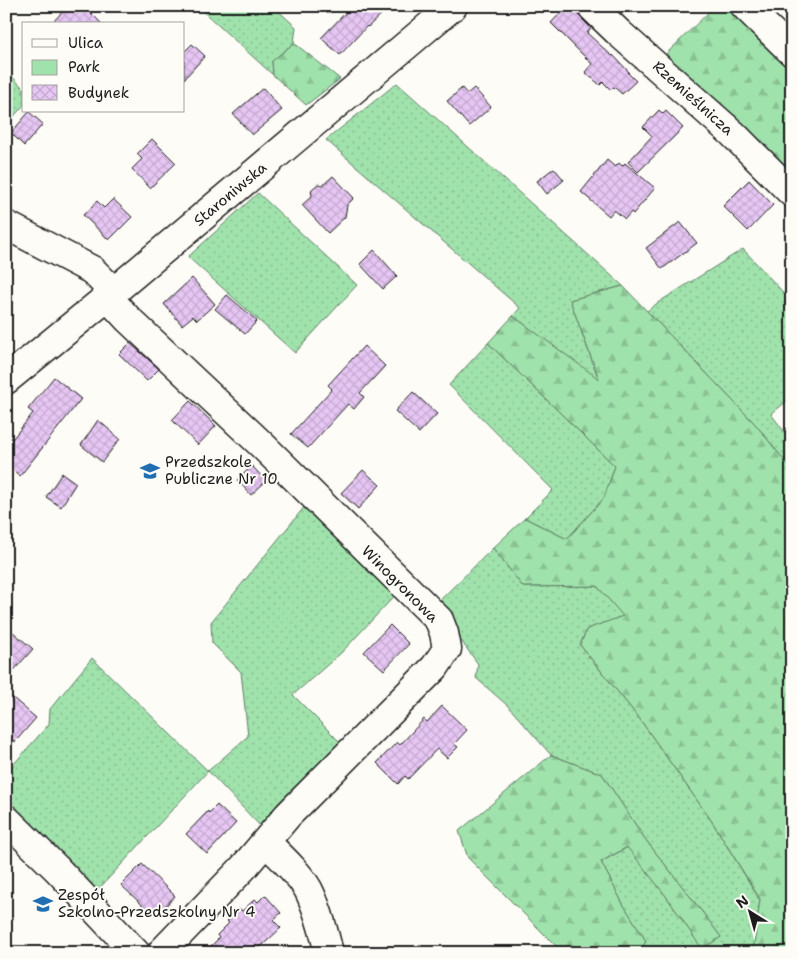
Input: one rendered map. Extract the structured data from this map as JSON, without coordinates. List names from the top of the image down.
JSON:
{
  "streets": {
    "street": ["Rzemieślnicza", "Staroniwska", "Winogronowa"]
  },
  "crossings": [
    ["Staroniwska", "Winogronowa"]
  ],
  "places": {
    "school or university": ["Przedszkole Publiczne Nr 10", "Zespół Szkolno-Przedszkolny Nr 4"]
  },
  "legend": ["Ulica", "Park", "Budynek"],
  "north": "top left"
}
